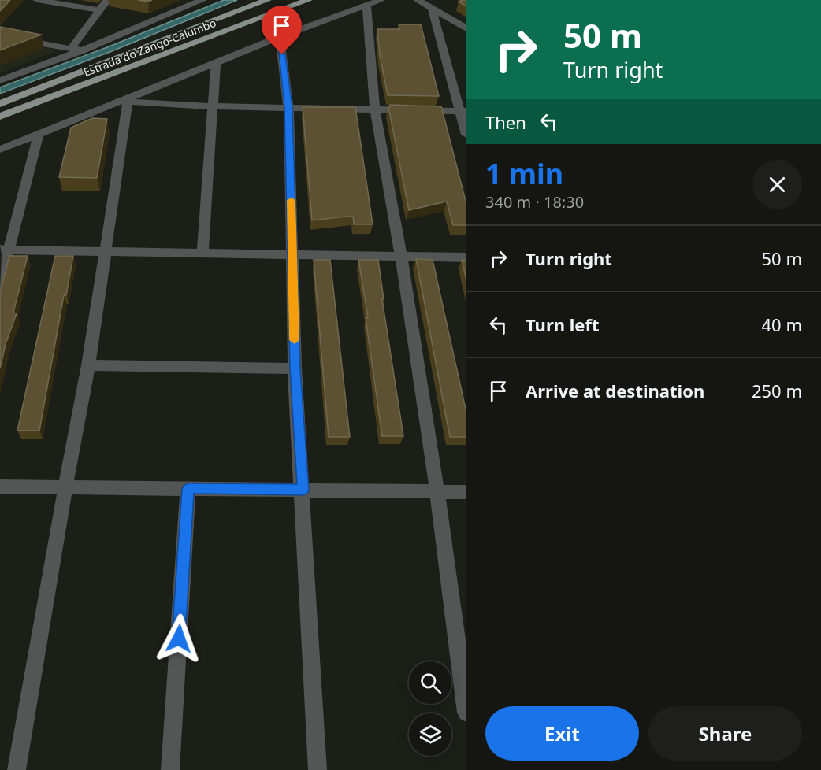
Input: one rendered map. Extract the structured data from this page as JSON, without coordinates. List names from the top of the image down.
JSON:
{
  "streets": {
    "main road": ["Estrada do Zango-Calumbo"]
  },
  "page": {
    "turn": ["50 m", "Turn right"],
    "then": "Then",
    "heading": ["1 min", "340 m · 18:30"],
    "list": [
      {
        "name": "Turn right",
        "value": "50 m"
      },
      {
        "name": "Turn left",
        "value": "40 m"
      },
      {
        "name": "Arrive at destination",
        "value": "250 m"
      }
    ],
    "buttons": ["Exit", "Share"]
  }
}
